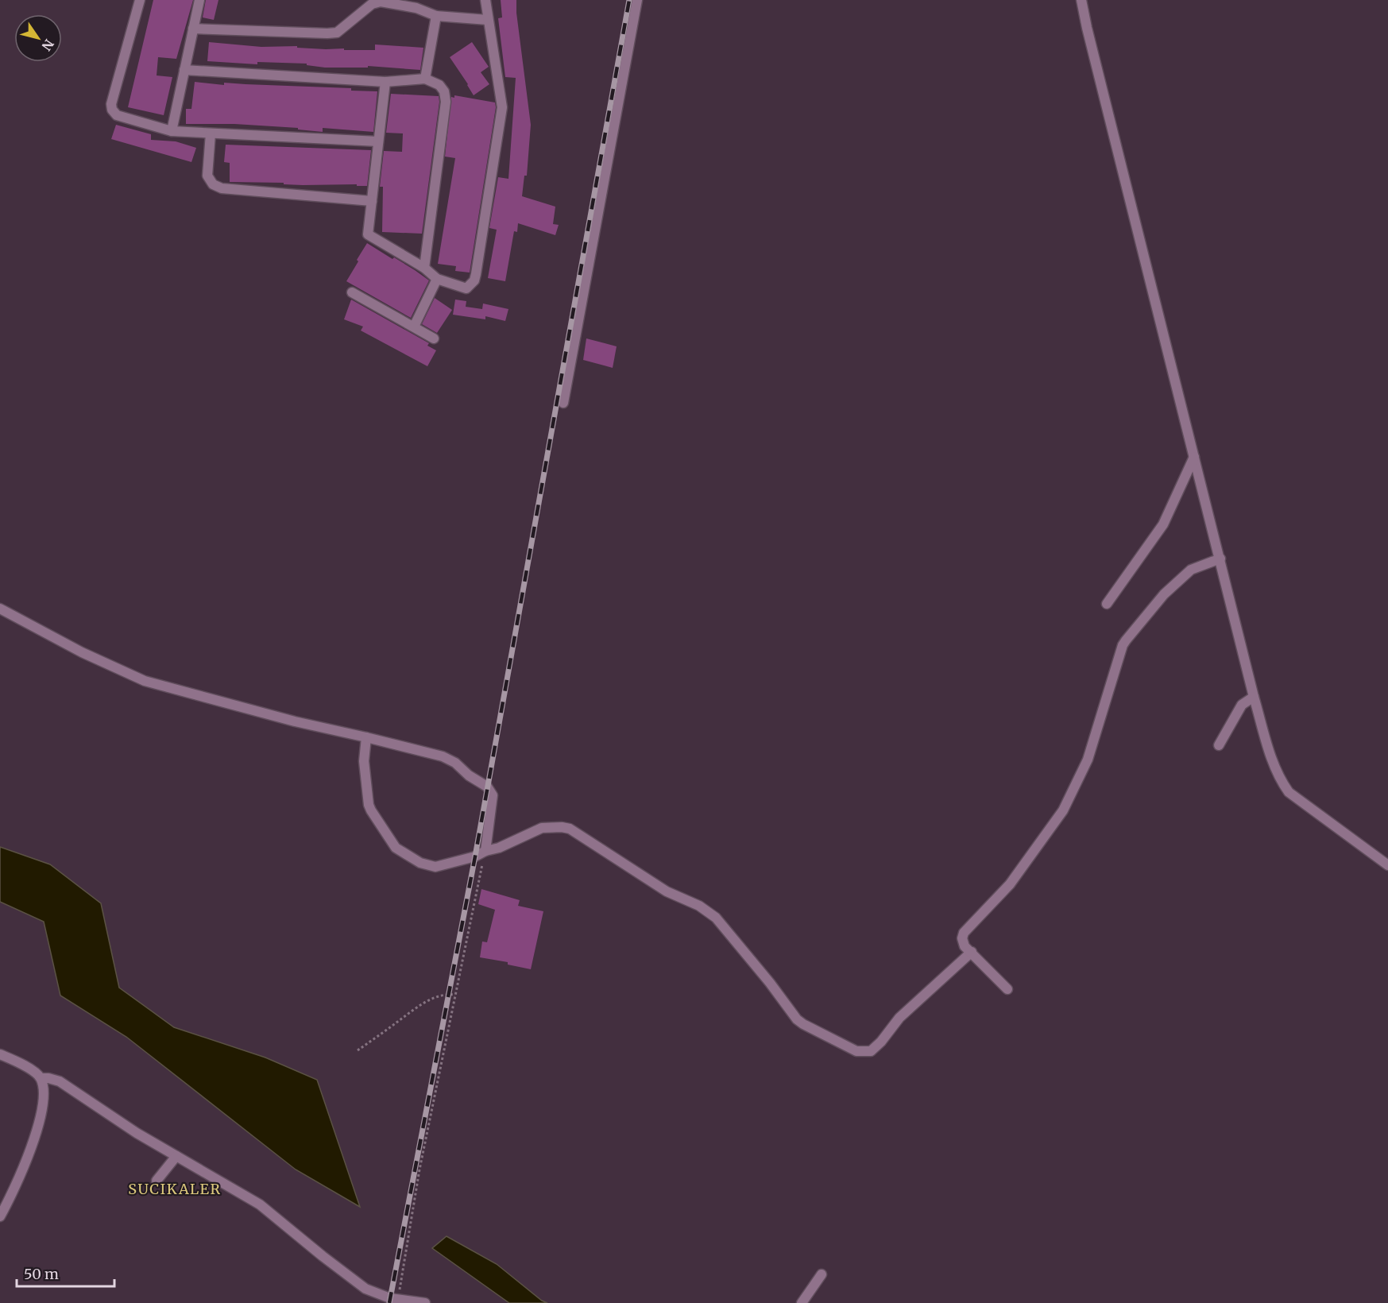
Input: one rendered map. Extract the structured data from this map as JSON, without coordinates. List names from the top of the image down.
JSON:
{
  "districts": ["SUCIKALER"],
  "scale_bar": "50 m",
  "north": "bottom right"
}
